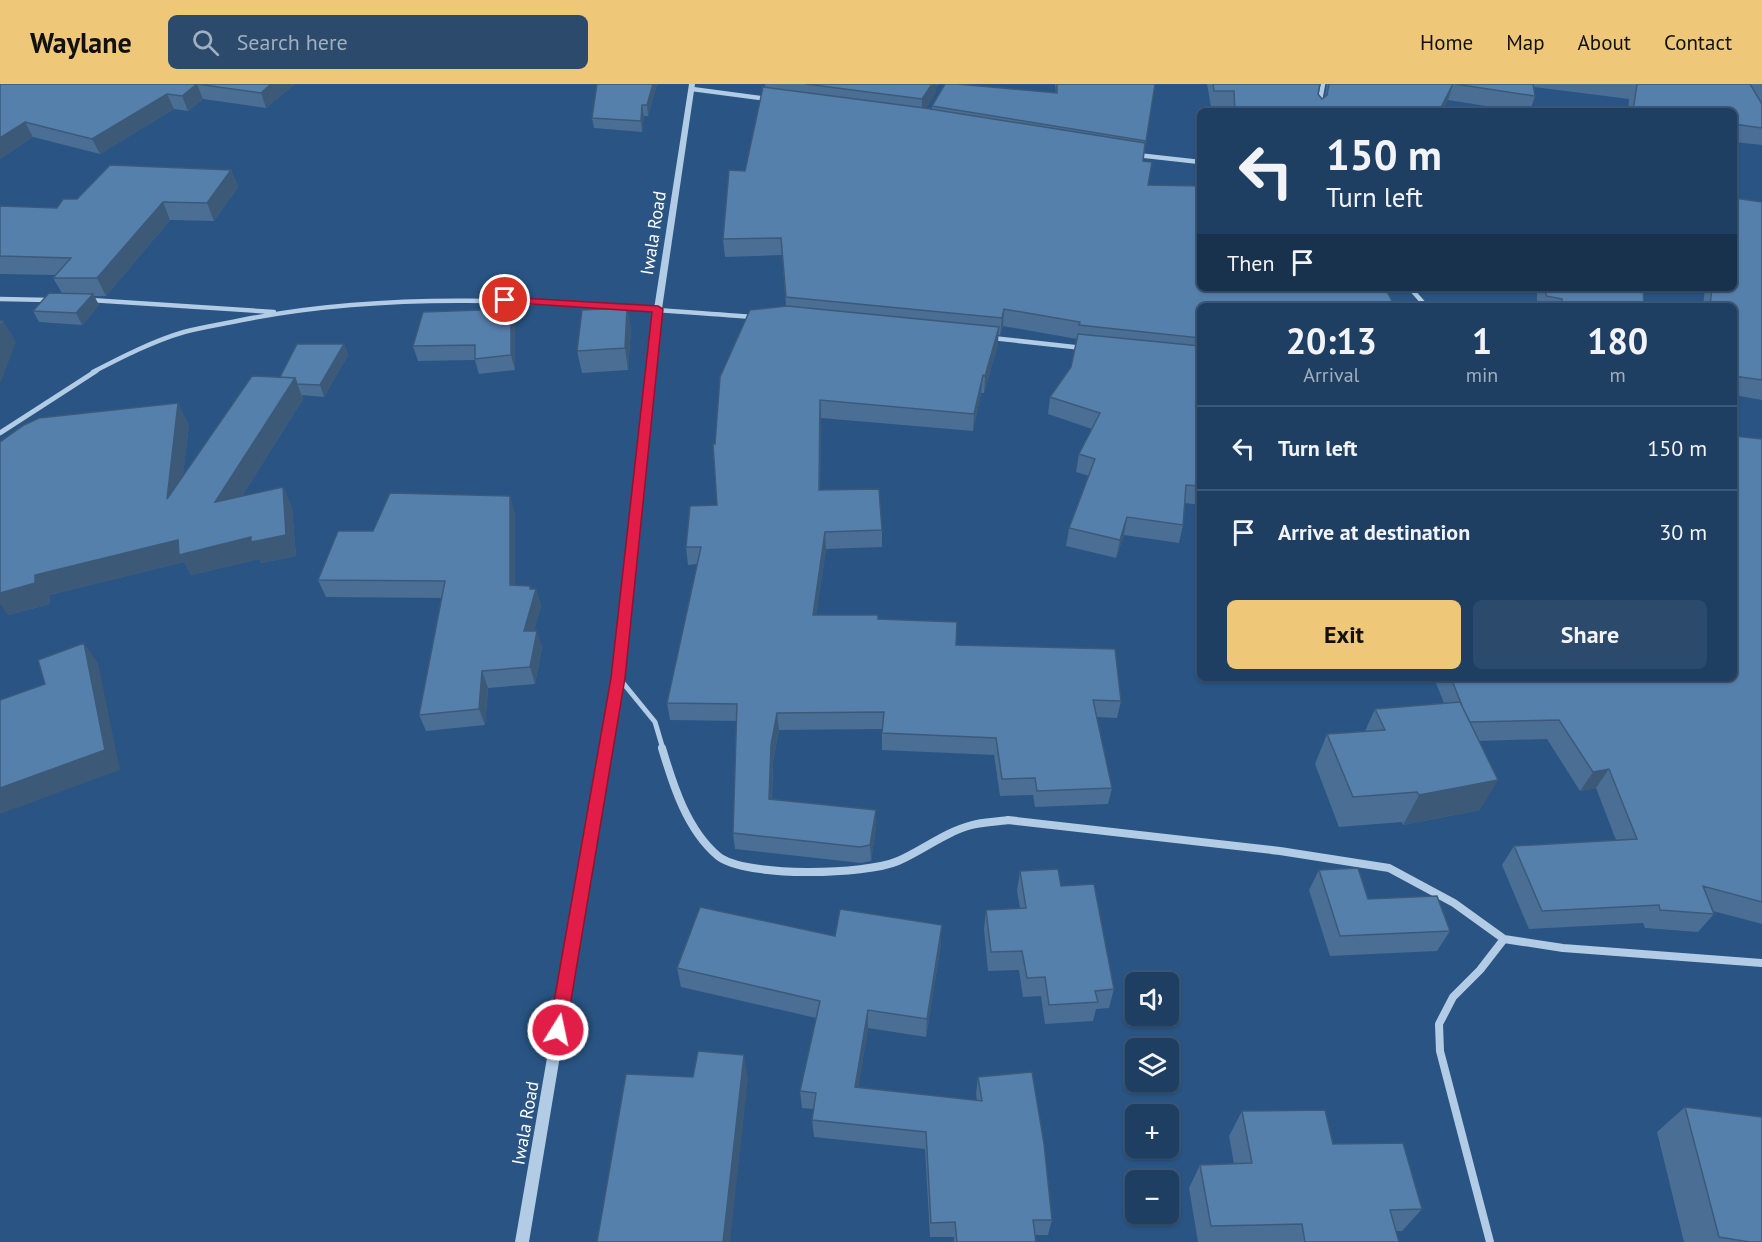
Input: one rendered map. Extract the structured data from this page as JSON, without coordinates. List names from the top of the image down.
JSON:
{
  "streets": {
    "street": ["Iwala Road"]
  },
  "page": {
    "header": "Waylane",
    "search": "Search here",
    "nav": [
      "Home",
      "Map",
      "About",
      "Contact"
    ],
    "turn": ["150 m", "Turn left"],
    "then": "Then",
    "eta": [
      "20:13",
      "Arrival",
      "1",
      "min",
      "180",
      "m"
    ],
    "list": [
      {
        "name": "Turn left",
        "value": "150 m"
      },
      {
        "name": "Arrive at destination",
        "value": "30 m"
      }
    ],
    "buttons": ["Exit", "Share"],
    "map_buttons": ["+", "−"]
  }
}
